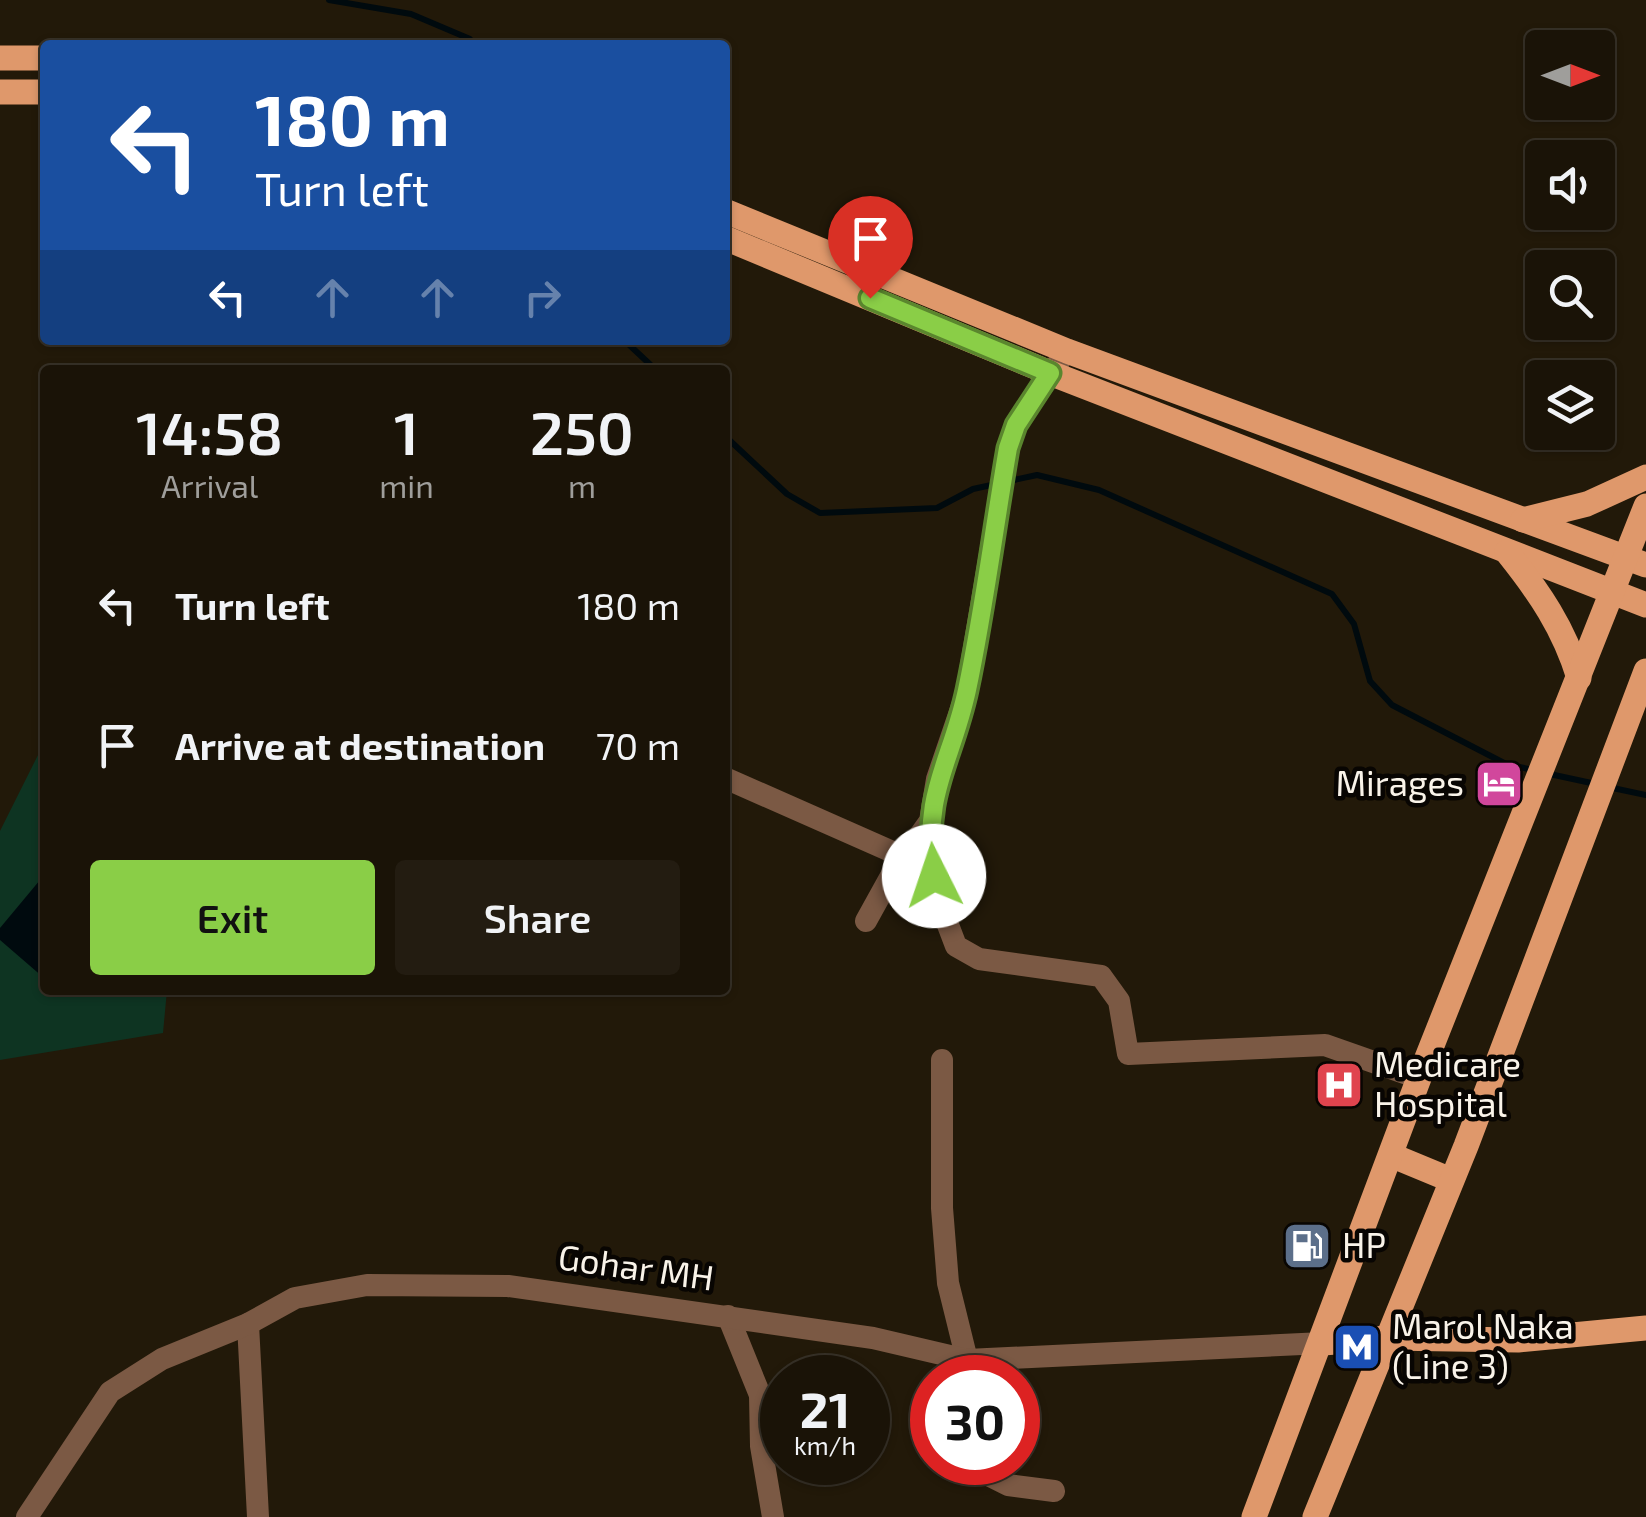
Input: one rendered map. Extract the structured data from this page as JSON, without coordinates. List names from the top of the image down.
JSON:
{
  "streets": {
    "street": ["Gohar MH"]
  },
  "places": {
    "hotel": ["Mirages"],
    "hospital": ["Medicare Hospital"],
    "fuel station": ["HP"],
    "metro station": ["Marol Naka (Line 3)"]
  },
  "north": "right",
  "page": {
    "turn": ["180 m", "Turn left"],
    "eta": [
      "14:58",
      "Arrival",
      "1",
      "min",
      "250",
      "m"
    ],
    "list": [
      {
        "name": "Turn left",
        "value": "180 m"
      },
      {
        "name": "Arrive at destination",
        "value": "70 m"
      }
    ],
    "buttons": ["Exit", "Share"],
    "speed": "21 km/h",
    "limit": "30"
  }
}
